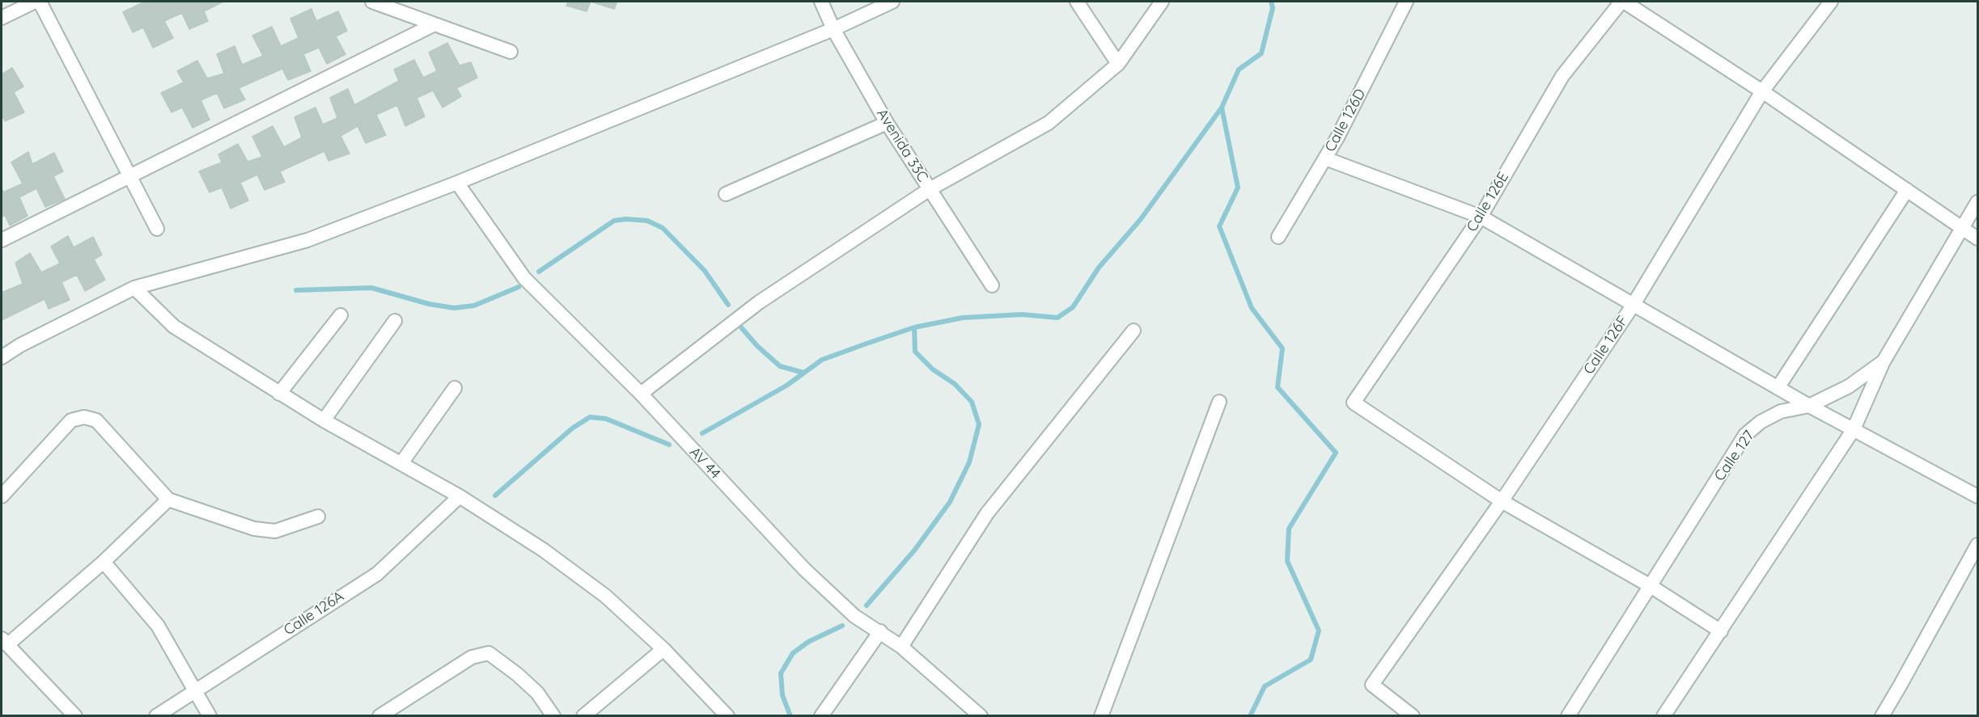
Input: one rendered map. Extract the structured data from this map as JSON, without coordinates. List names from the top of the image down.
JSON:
{
  "streets": {
    "street": [
      "Calle 126D",
      "Avenida 33C",
      "Calle 126E",
      "Calle 126F",
      "Calle 127",
      "AV 44",
      "Calle 126A"
    ]
  },
  "crossings": [
    ["Calle 126E", "Calle 126F"]
  ]
}
